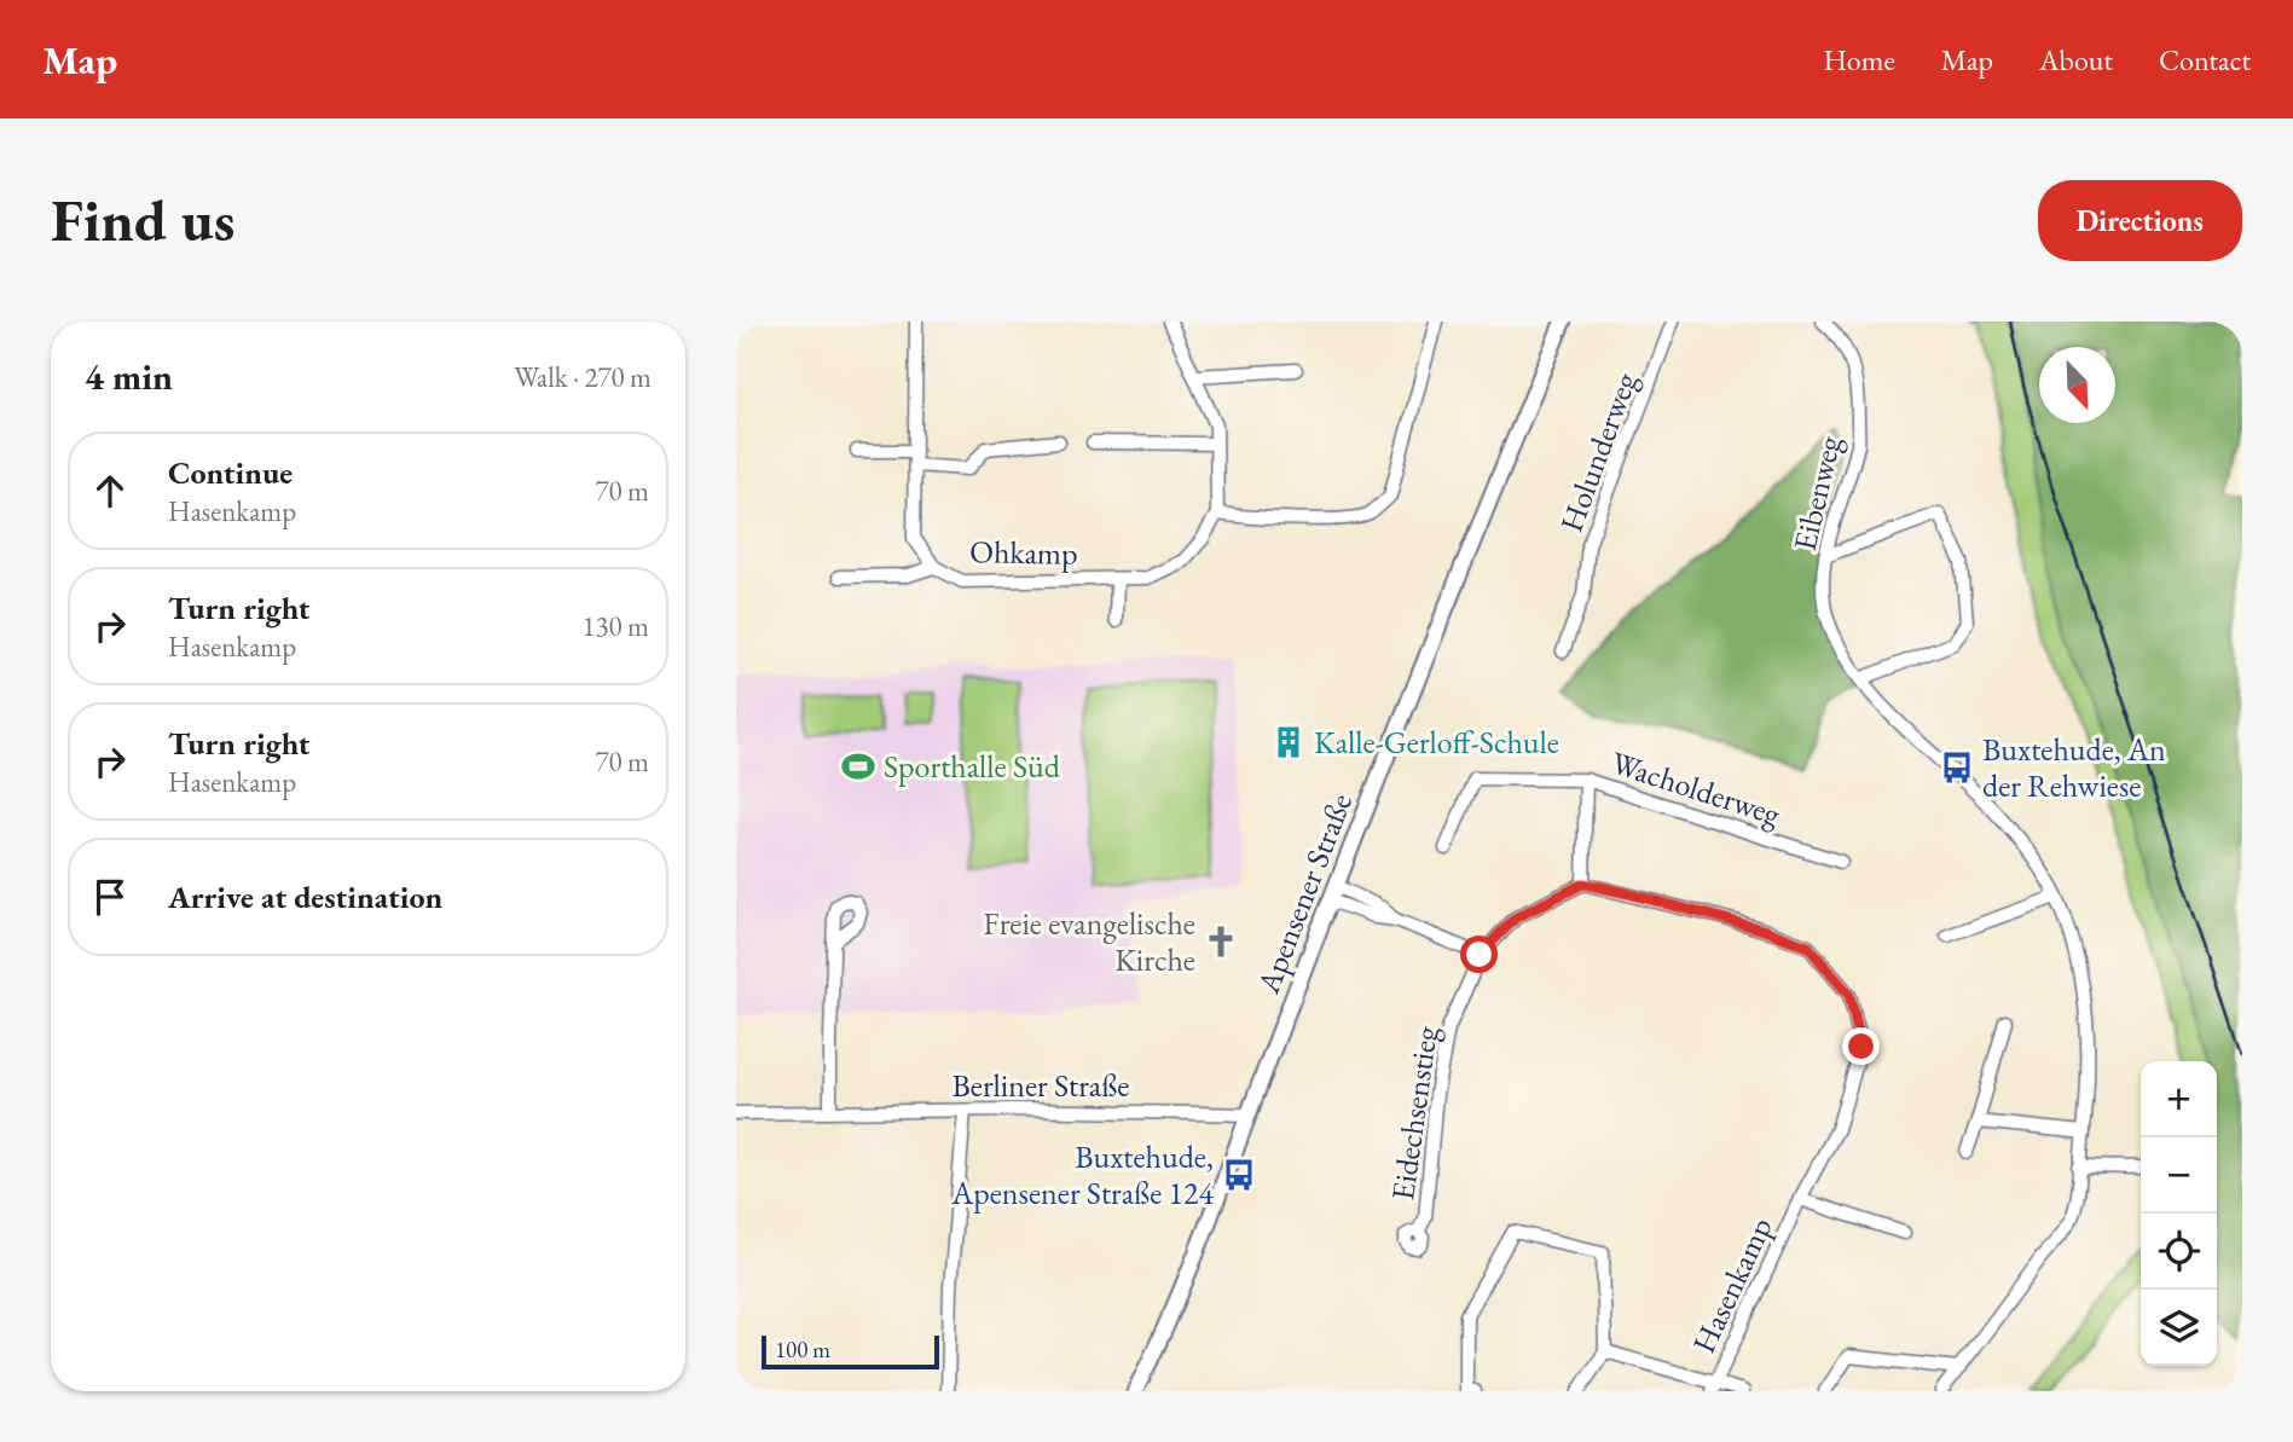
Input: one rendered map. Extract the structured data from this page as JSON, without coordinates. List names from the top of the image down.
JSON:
{
  "streets": {
    "main road": ["Apensener Straße"],
    "street": [
      "Holunderweg",
      "Eibenweg",
      "Ohkamp",
      "Wacholderweg",
      "Berliner Straße",
      "Eidechsenstieg",
      "Hasenkamp"
    ]
  },
  "crossings": [
    ["Wacholderweg", "Hasenkamp"],
    ["Apensener Straße", "Berliner Straße"]
  ],
  "places": {
    "building": ["Kalle-Gerloff-Schule"],
    "sports": ["Sporthalle Süd"],
    "bus stop": ["Buxtehude, An der Rehwiese", "Buxtehude, Apensener Straße 124"],
    "church": ["Freie evangelische Kirche"]
  },
  "scale_bar": "100 m",
  "north": "bottom right",
  "page": {
    "header": "Map",
    "nav": [
      "Home",
      "Map",
      "About",
      "Contact"
    ],
    "buttons": "Directions",
    "title": "Find us",
    "heading": ["4 min", "Walk · 270 m"],
    "list": [
      ["Continue", "Hasenkamp", "70 m"],
      ["Turn right", "Hasenkamp", "130 m"],
      ["Turn right", "Hasenkamp", "70 m"],
      "Arrive at destination"
    ],
    "map_buttons": ["+", "−"],
    "scale": "100 m"
  }
}
